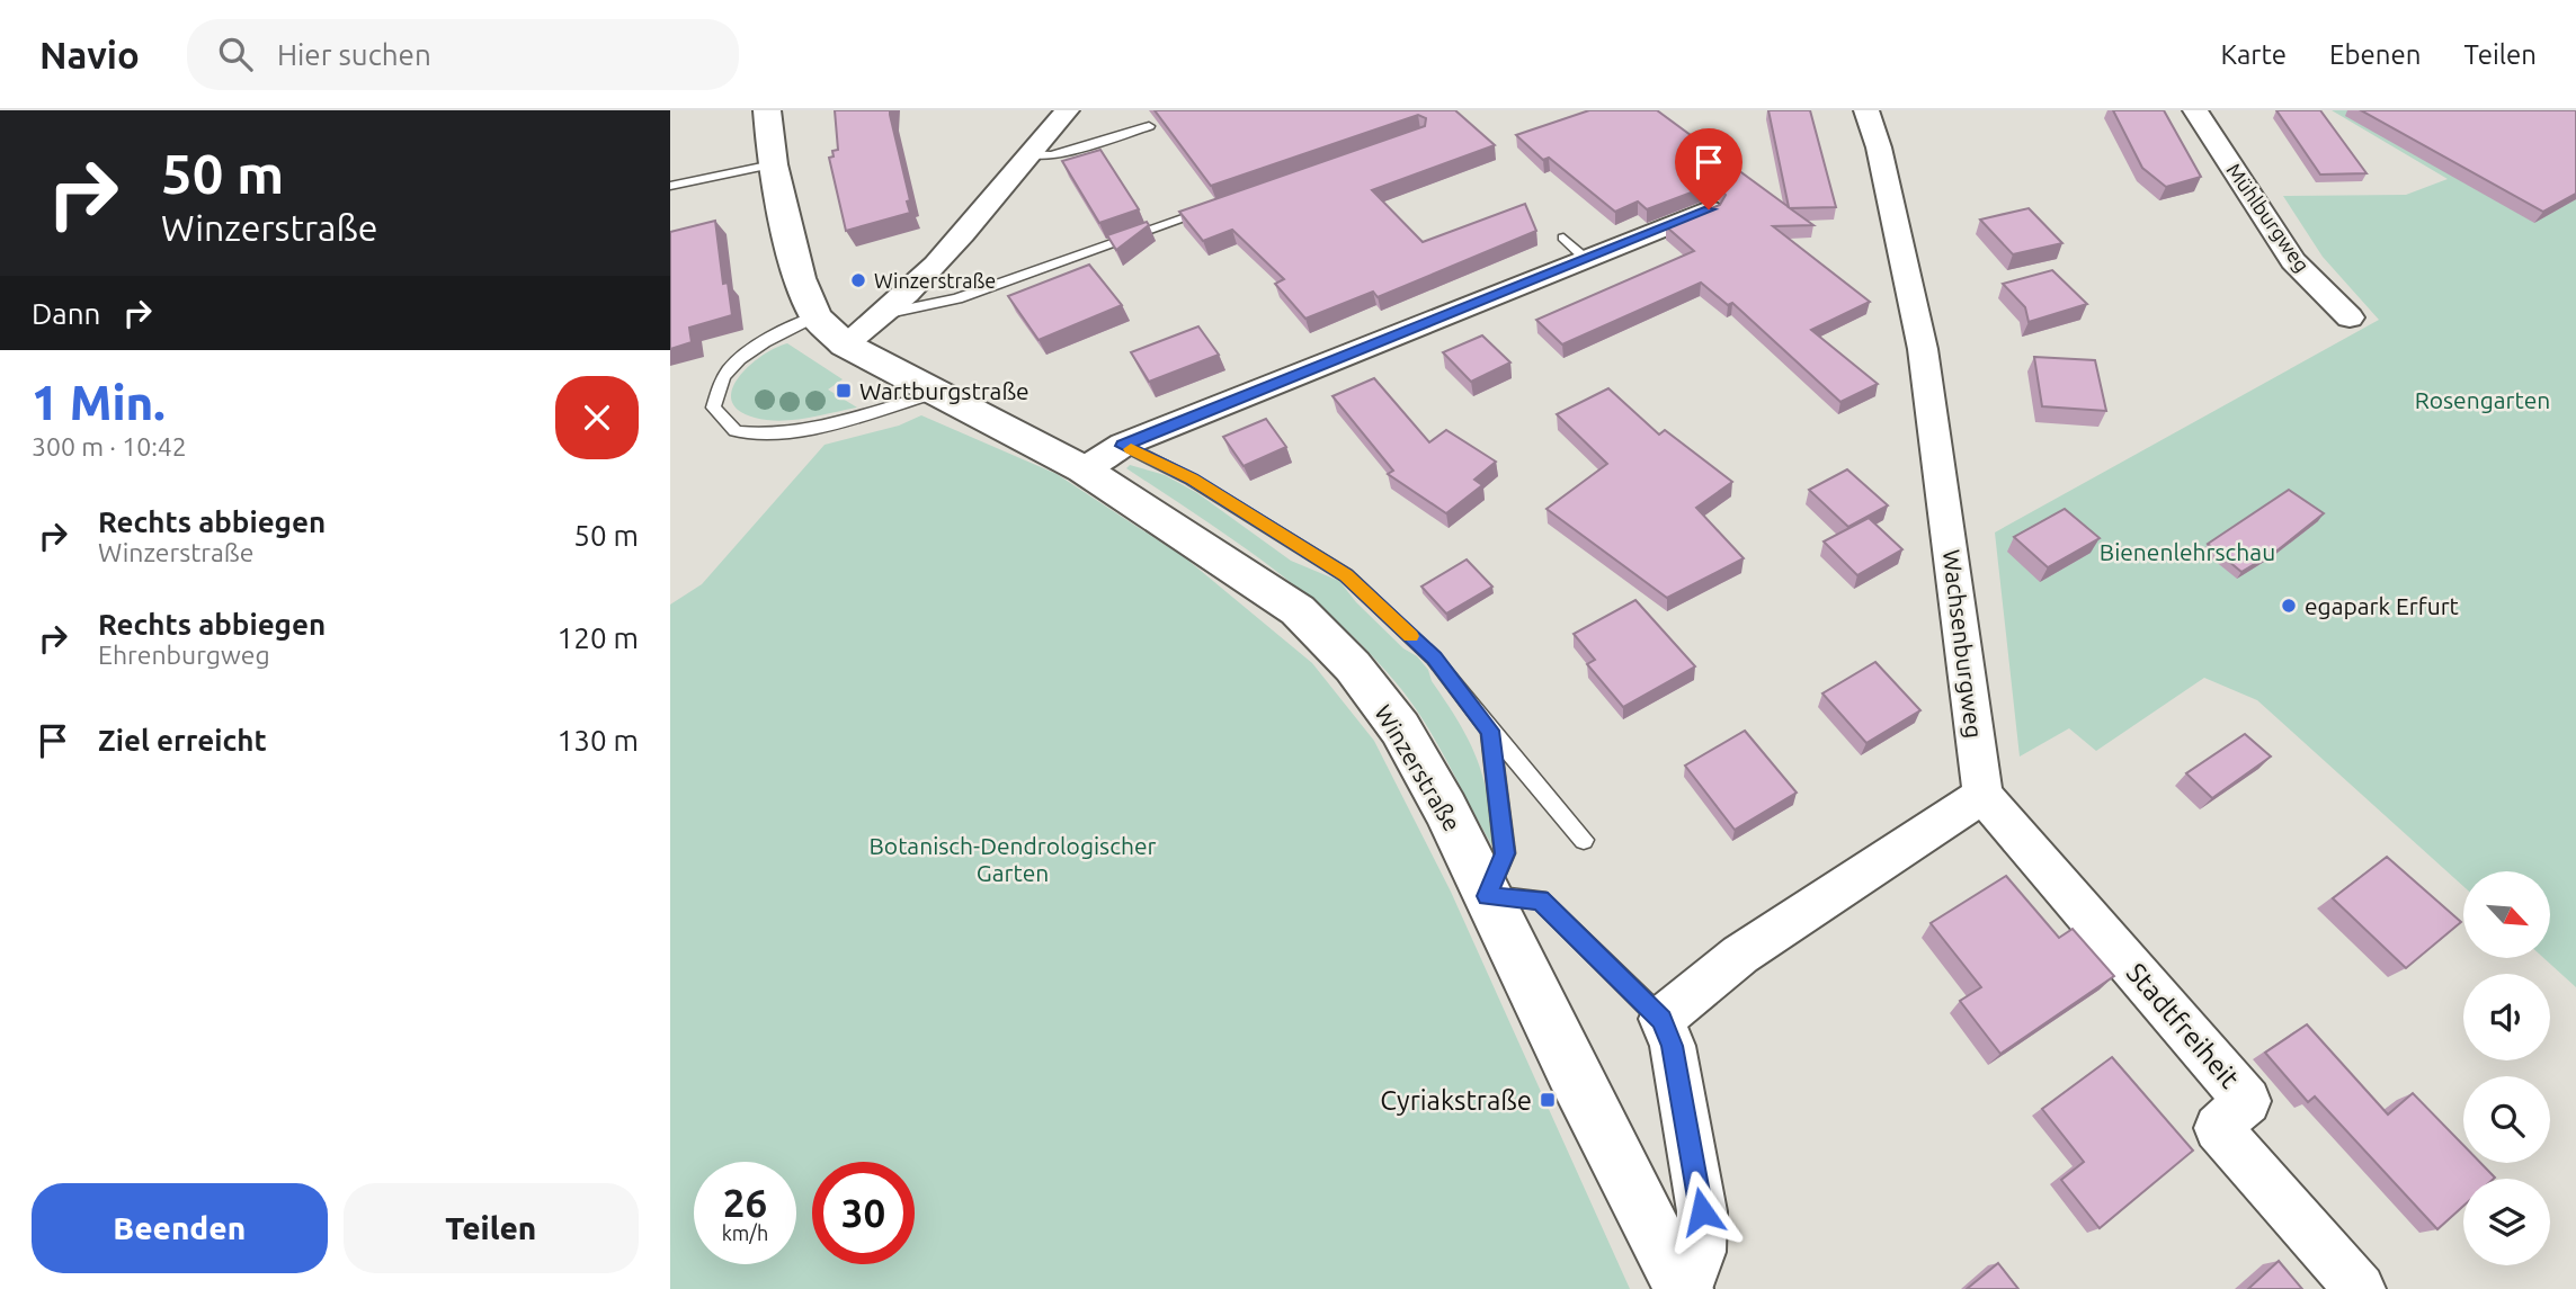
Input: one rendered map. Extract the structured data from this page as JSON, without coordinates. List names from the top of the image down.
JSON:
{
  "streets": {
    "street": [
      "Mühlburgweg",
      "Wachsenburgweg",
      "Winzerstraße",
      "Stadtfreiheit"
    ]
  },
  "crossings": [
    ["Wachsenburgweg", "Stadtfreiheit"]
  ],
  "parks": ["Rosengarten", "Bienenlehrschau", "Botanisch-Dendrologischer Garten"],
  "places": {
    "other": ["Winzerstraße", "egapark Erfurt"],
    "transit": ["Wartburgstraße", "Cyriakstraße"]
  },
  "north": "bottom right",
  "page": {
    "header": "Navio",
    "search": "Hier suchen",
    "nav": ["Karte", "Ebenen", "Teilen"],
    "turn": ["50 m", "Winzerstraße"],
    "then": "Dann",
    "heading": ["1 Min.", "300 m · 10:42"],
    "list": [
      {
        "name": "Rechts abbiegen",
        "note": "Winzerstraße",
        "value": "50 m"
      },
      {
        "name": "Rechts abbiegen",
        "note": "Ehrenburgweg",
        "value": "120 m"
      },
      {
        "name": "Ziel erreicht",
        "value": "130 m"
      }
    ],
    "speed": "26 km/h",
    "limit": "30",
    "buttons": ["Beenden", "Teilen"]
  }
}
